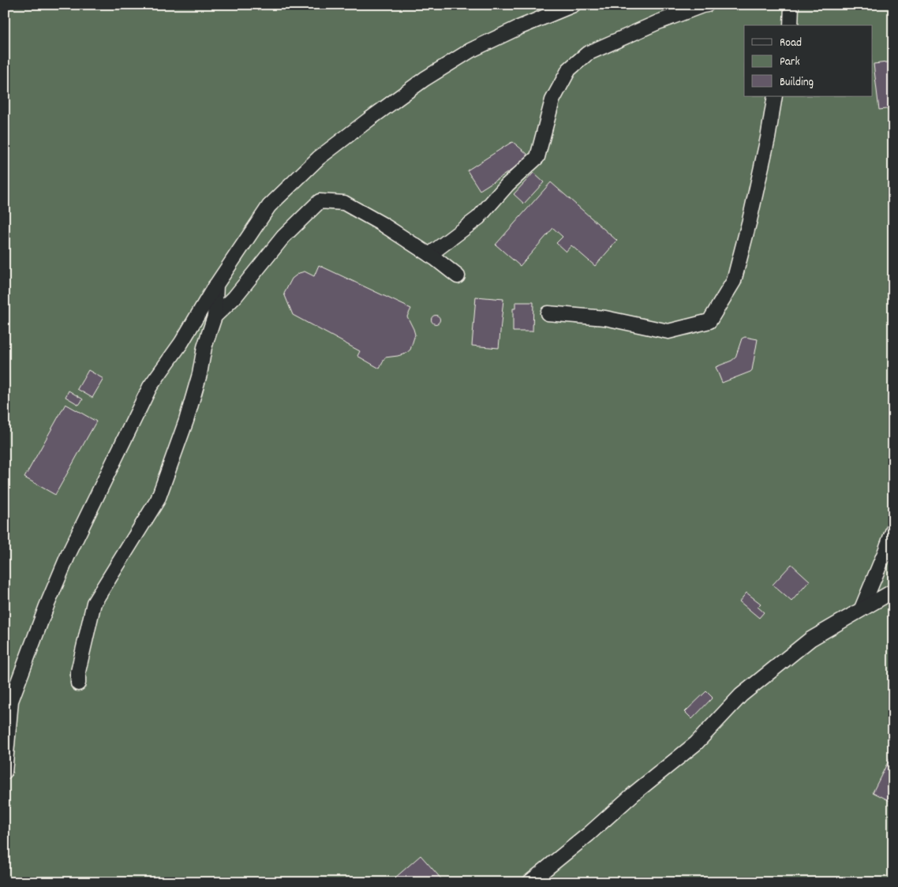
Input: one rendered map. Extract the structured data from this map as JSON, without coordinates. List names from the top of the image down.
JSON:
{
  "legend": ["Road", "Park", "Building"]
}
